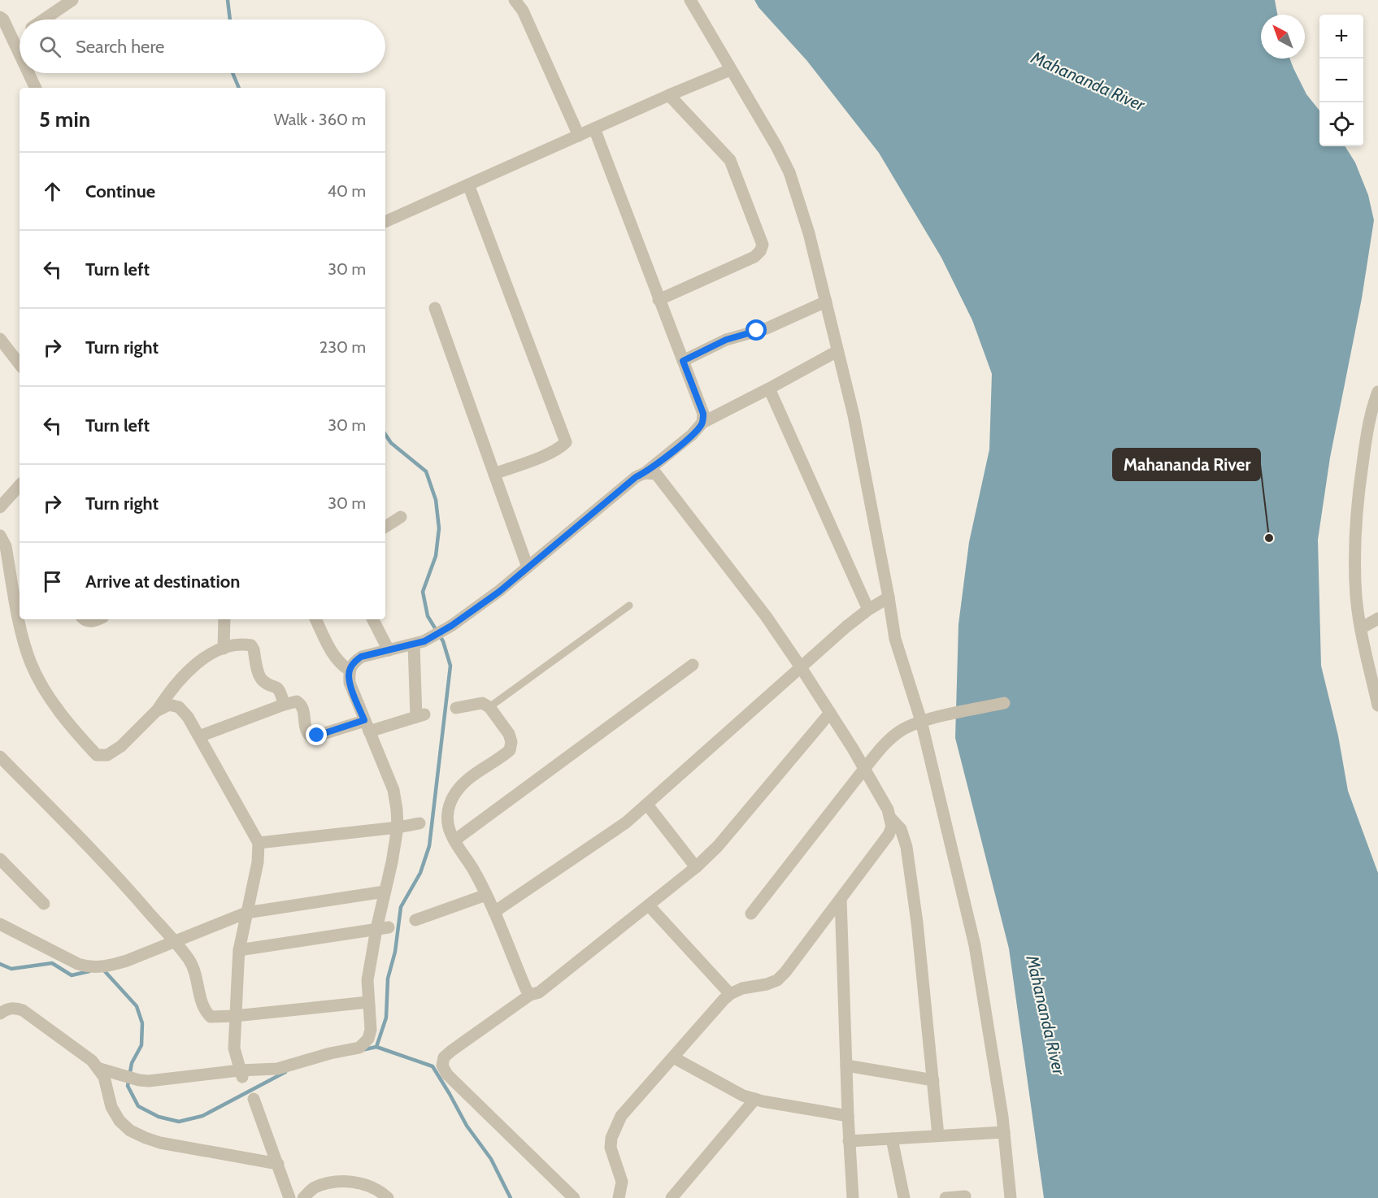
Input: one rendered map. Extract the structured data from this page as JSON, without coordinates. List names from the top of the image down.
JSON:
{
  "water": ["Mahananda River"],
  "places": ["Mahananda River"],
  "north": "top left",
  "page": {
    "map_buttons": ["+", "−"],
    "search": "Search here",
    "heading": ["5 min", "Walk · 360 m"],
    "list": [
      ["Continue", "40 m"],
      ["Turn left", "30 m"],
      ["Turn right", "230 m"],
      ["Turn left", "30 m"],
      ["Turn right", "30 m"],
      "Arrive at destination"
    ]
  }
}
